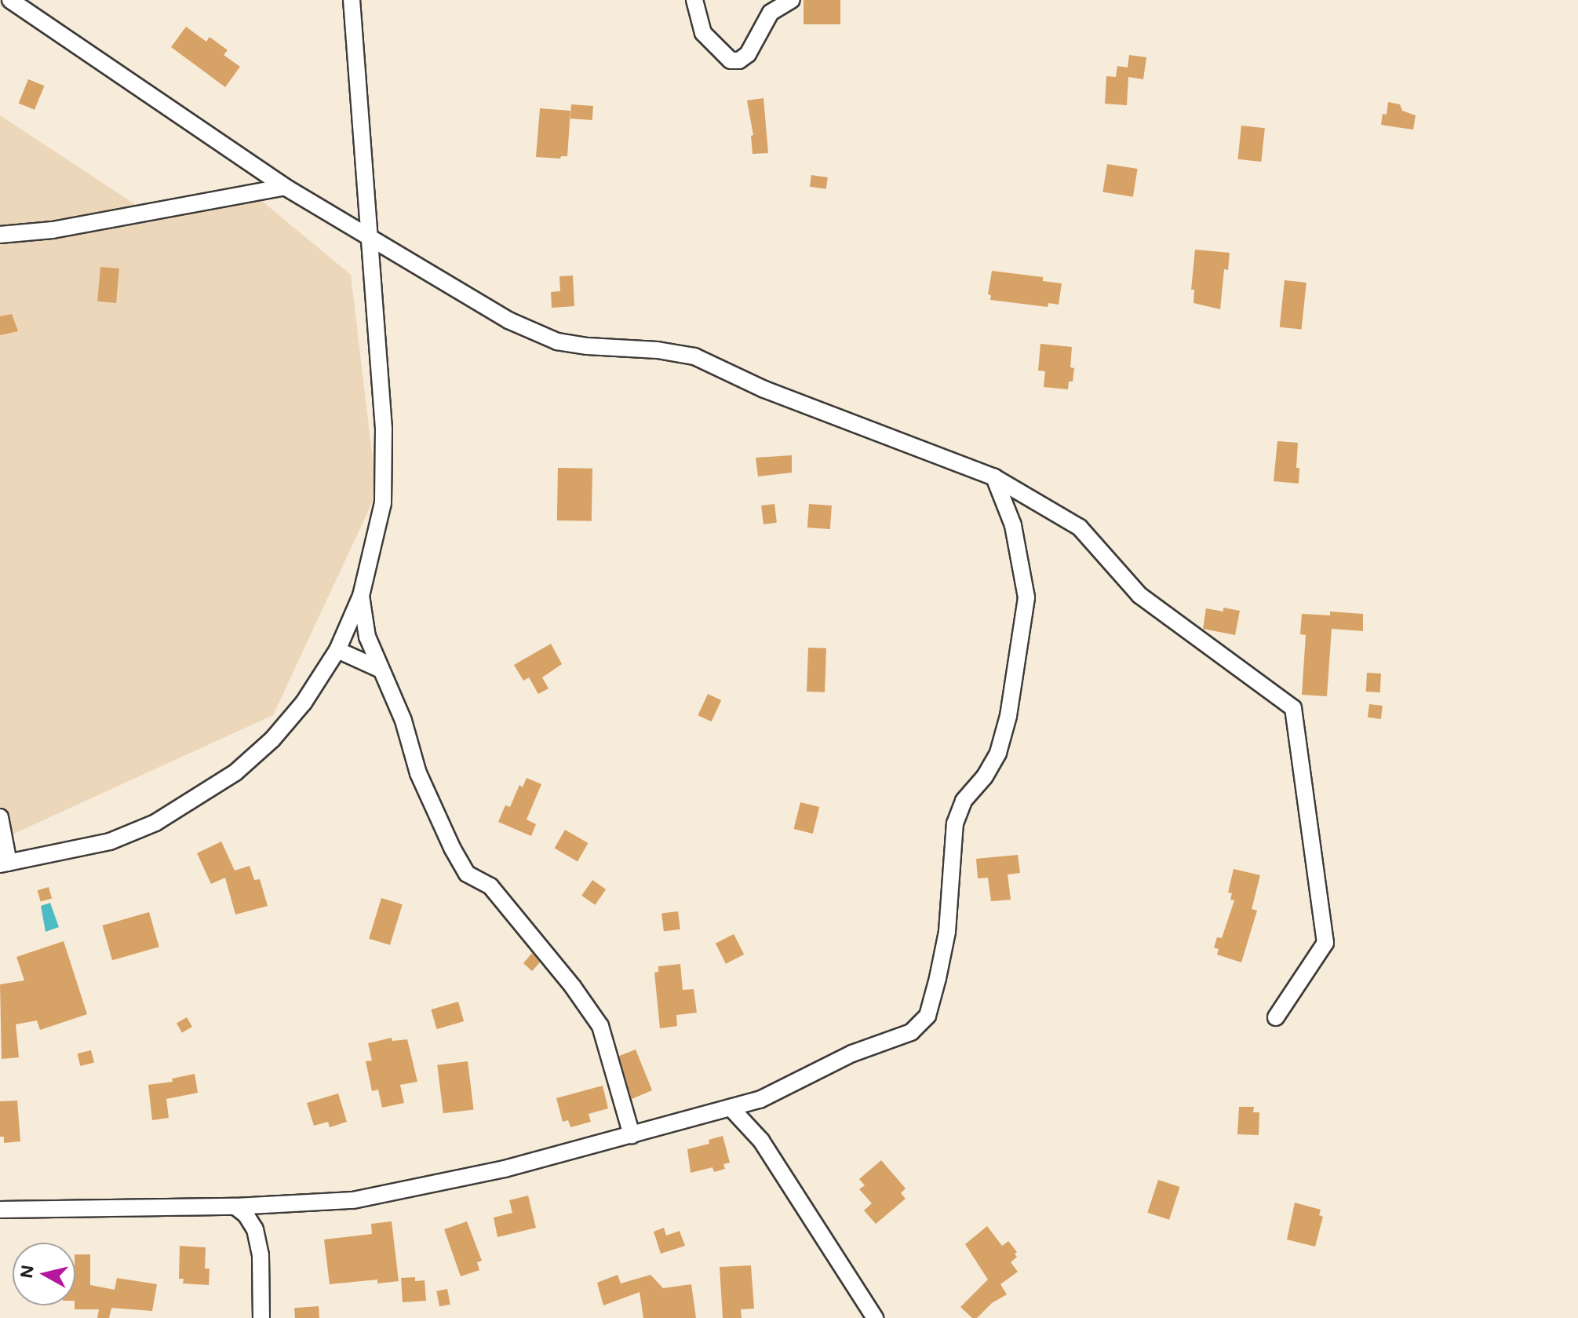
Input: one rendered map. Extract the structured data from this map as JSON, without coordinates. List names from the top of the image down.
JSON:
{
  "north": "left"
}
